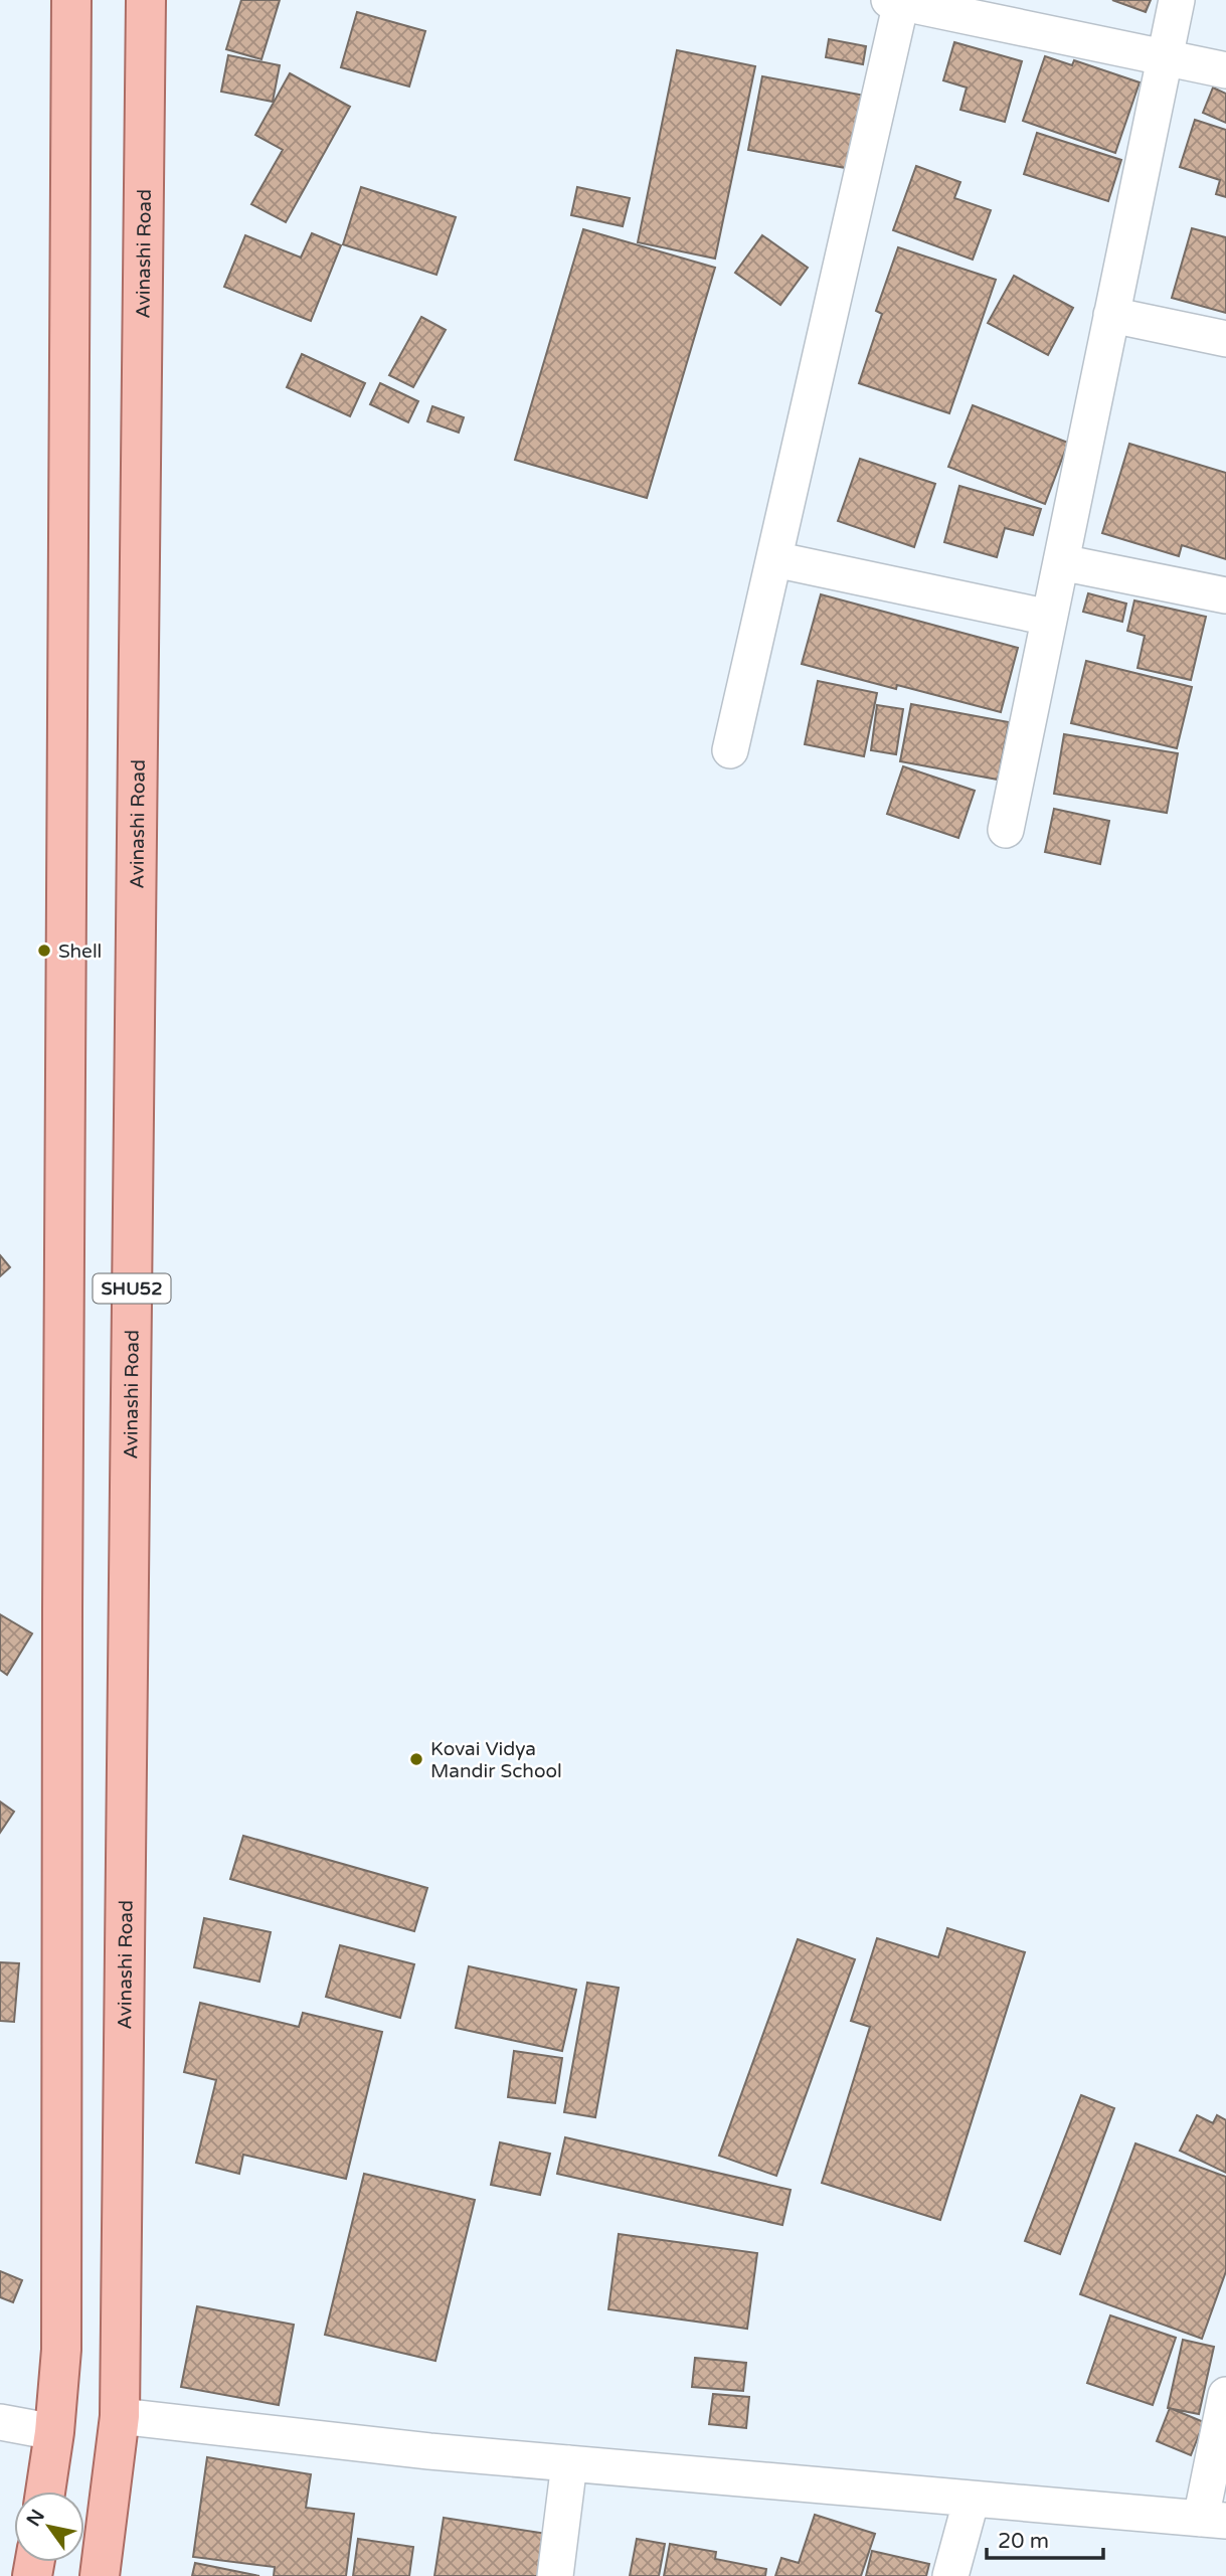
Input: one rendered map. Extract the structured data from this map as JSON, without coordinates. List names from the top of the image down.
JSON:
{
  "streets": {
    "main road": ["Avinashi Road", "SHU52"]
  },
  "places": ["Shell", "Kovai Vidya Mandir School"],
  "scale_bar": "20 m",
  "north": "top left"
}
